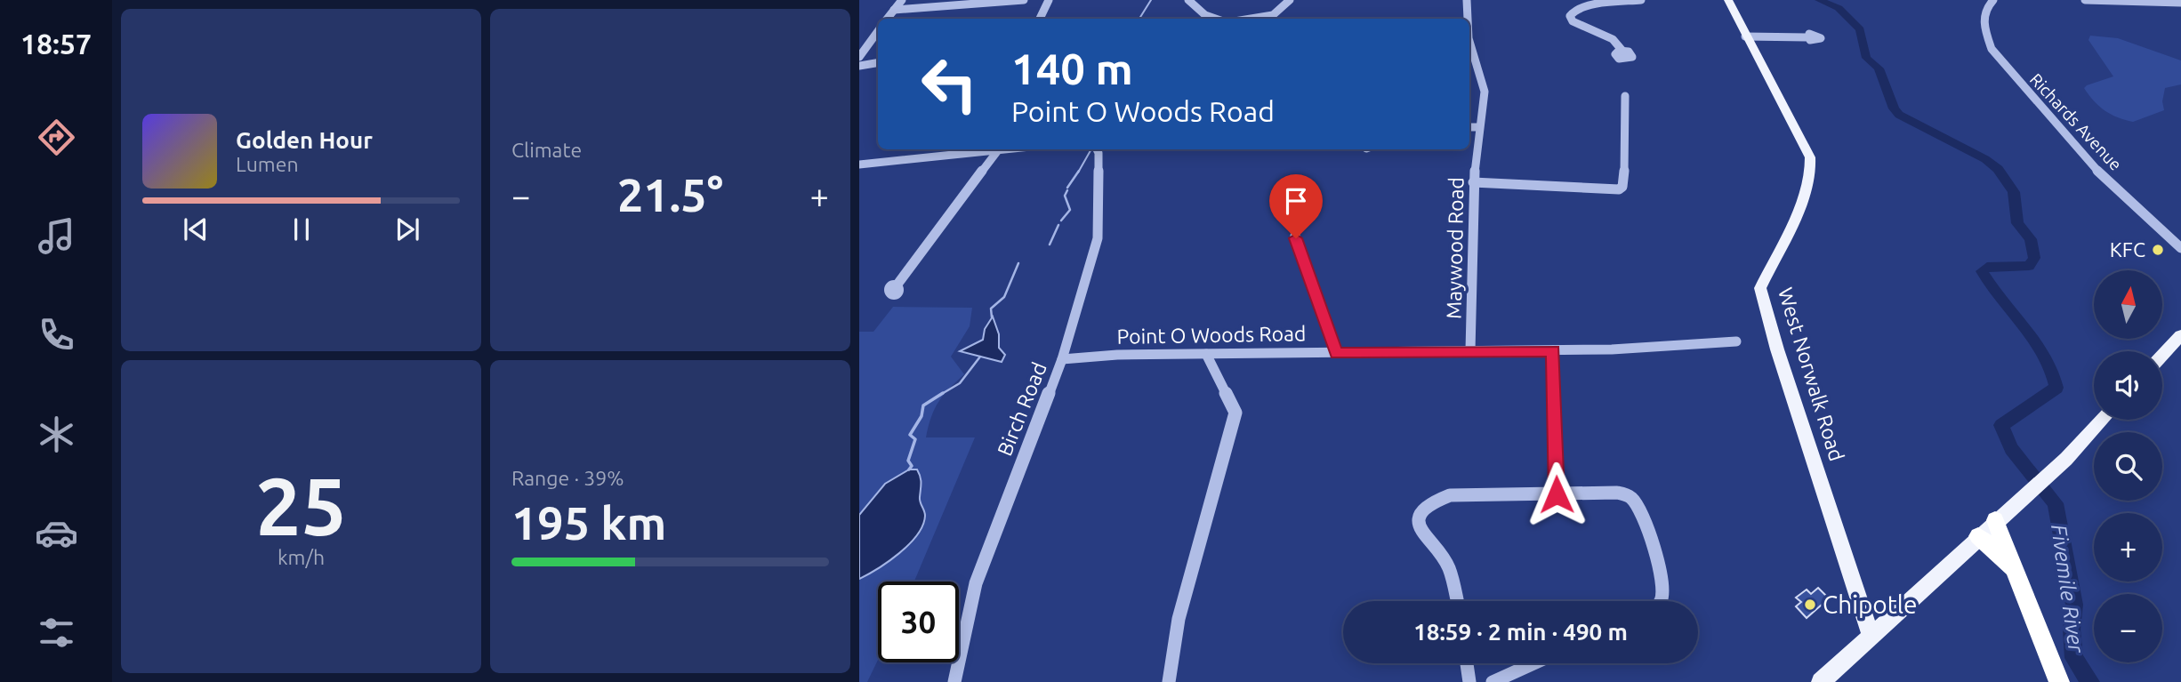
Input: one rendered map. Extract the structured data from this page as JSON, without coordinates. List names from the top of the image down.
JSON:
{
  "streets": {
    "main road": ["West Norwalk Road"],
    "street": [
      "Richards Avenue",
      "Maywood Road",
      "Point O Woods Road",
      "Birch Road"
    ]
  },
  "crossings": [
    ["Maywood Road", "Point O Woods Road"],
    ["Point O Woods Road", "Birch Road"]
  ],
  "water": ["Fivemile River"],
  "places": ["KFC", "Chipotle"],
  "north": "top",
  "page": {
    "tabs": "18:57",
    "tile": [
      "Climate",
      ["25", "km/h"],
      ["Range · 39%", "195 km"]
    ],
    "turn": ["140 m", "Point O Woods Road"],
    "song": ["Golden Hour", "Lumen"],
    "heat": ["−", "21.5°", "+"],
    "map_buttons": ["+", "−"],
    "limit": "30",
    "trip": "18:59 · 2 min · 490 m"
  }
}
